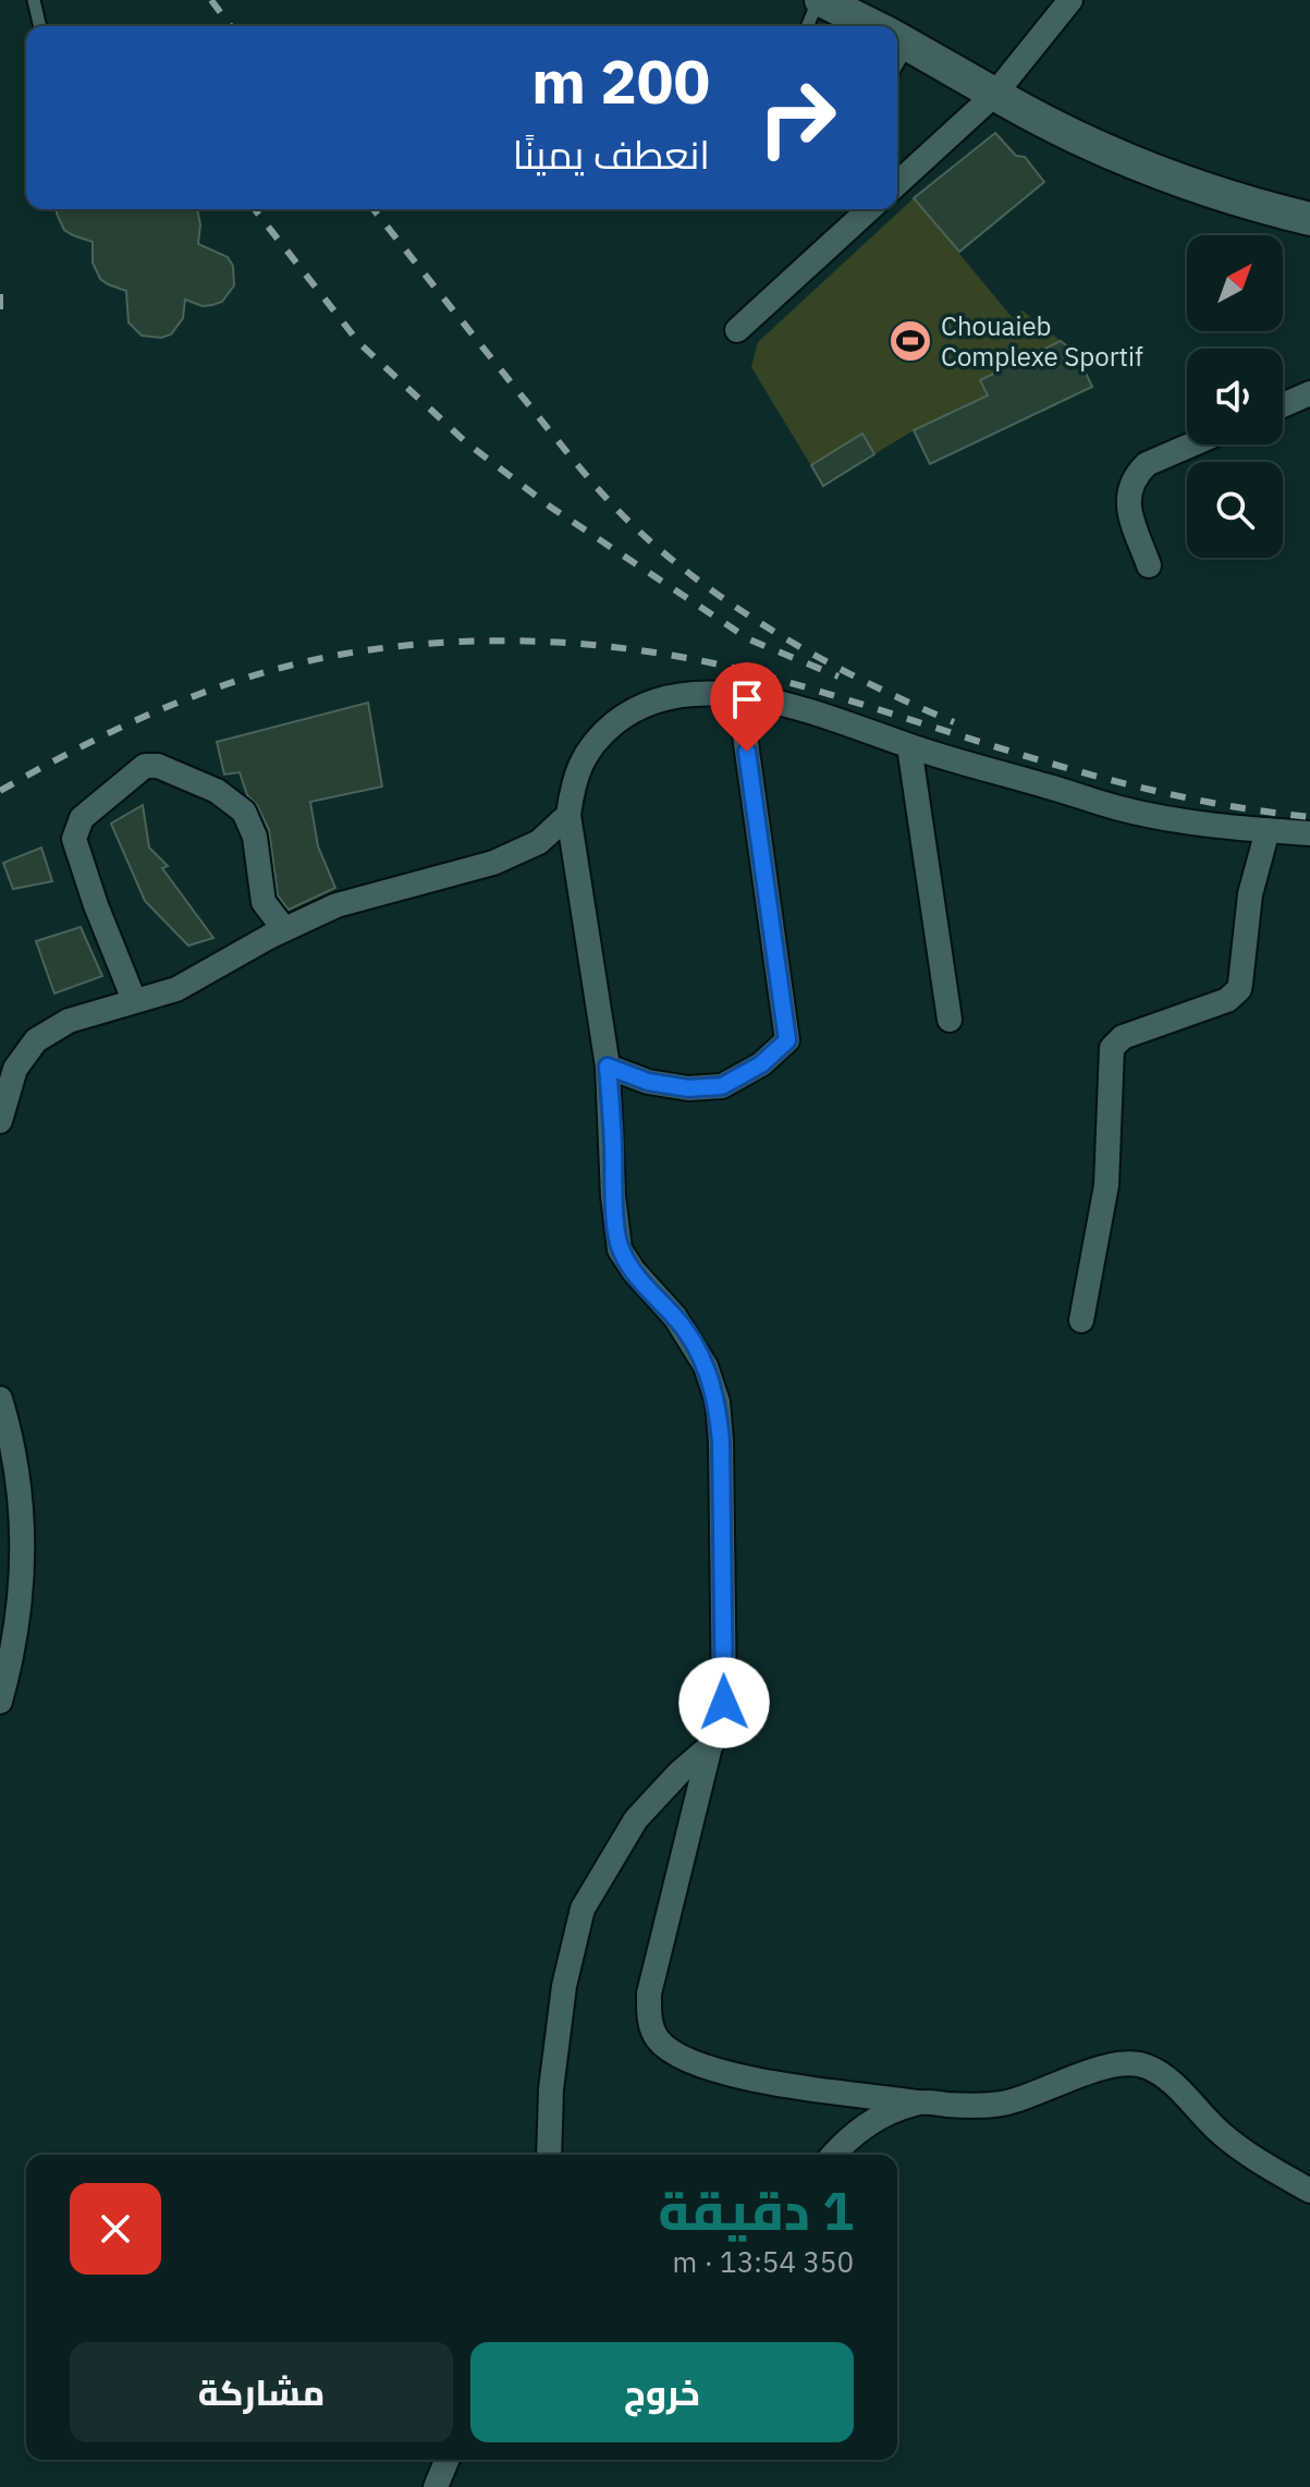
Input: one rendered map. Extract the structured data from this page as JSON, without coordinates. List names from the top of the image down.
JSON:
{
  "places": {
    "sports": ["Chouaieb Complexe Sportif"]
  },
  "north": "top right",
  "page": {
    "turn": ["200 m", "انعطف يمينًا"],
    "heading": ["1 دقيقة", "350 m · 13:54"],
    "buttons": ["خروج", "مشاركة"]
  }
}
